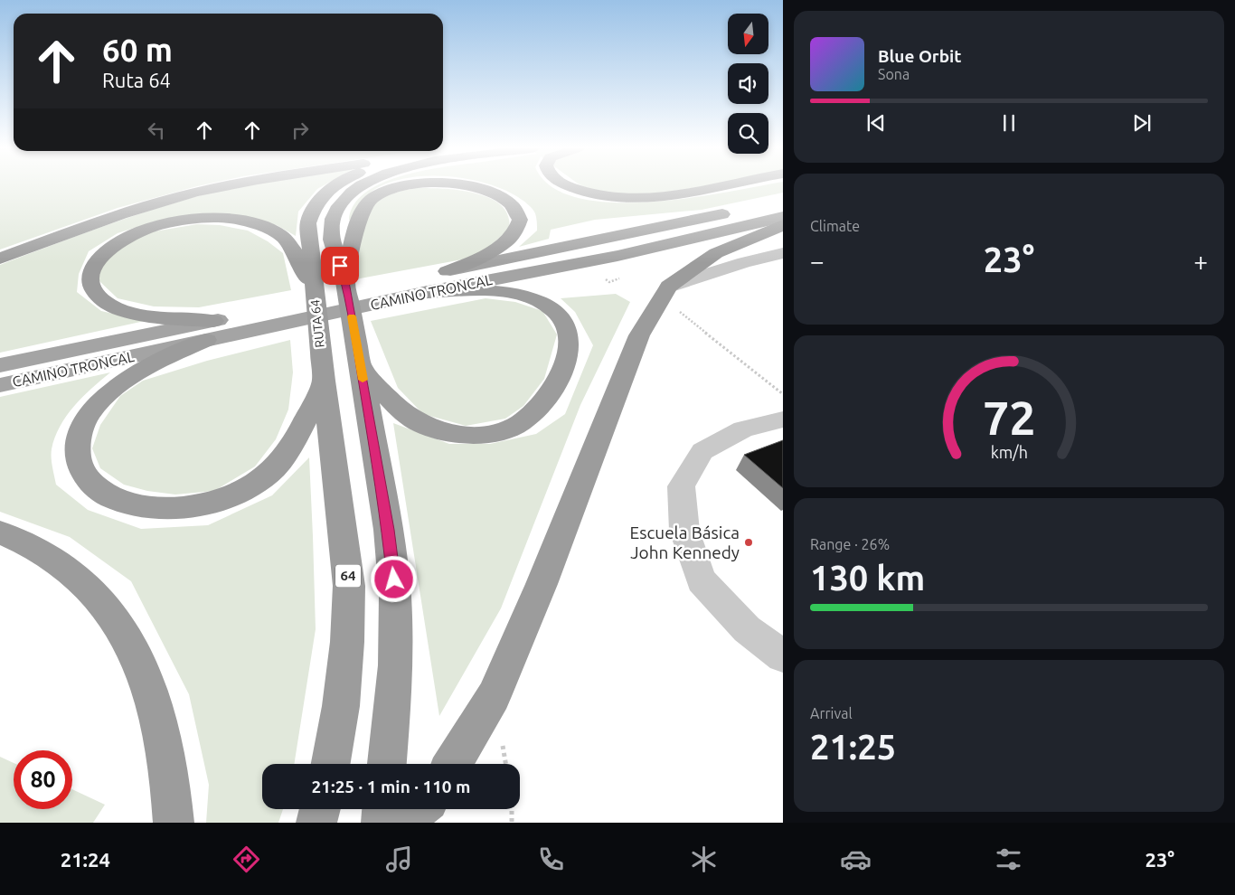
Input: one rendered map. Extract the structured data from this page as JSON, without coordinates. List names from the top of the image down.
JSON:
{
  "streets": {
    "highway": ["RUTA 64", "64"],
    "main road": ["CAMINO TRONCAL"]
  },
  "crossings": [
    ["RUTA 64", "64"]
  ],
  "places": ["Escuela Básica John Kennedy"],
  "north": "bottom",
  "page": {
    "turn": ["60 m", "Ruta 64"],
    "song": ["Blue Orbit", "Sona"],
    "tile": [
      "Climate",
      ["Range · 26%", "130 km"],
      ["Arrival", "21:25"]
    ],
    "heat": ["−", "23°", "+"],
    "limit": "80",
    "trip": "21:25 · 1 min · 110 m",
    "tabs": ["21:24", "23°"],
    "gauge": ["72", "km/h"]
  }
}
